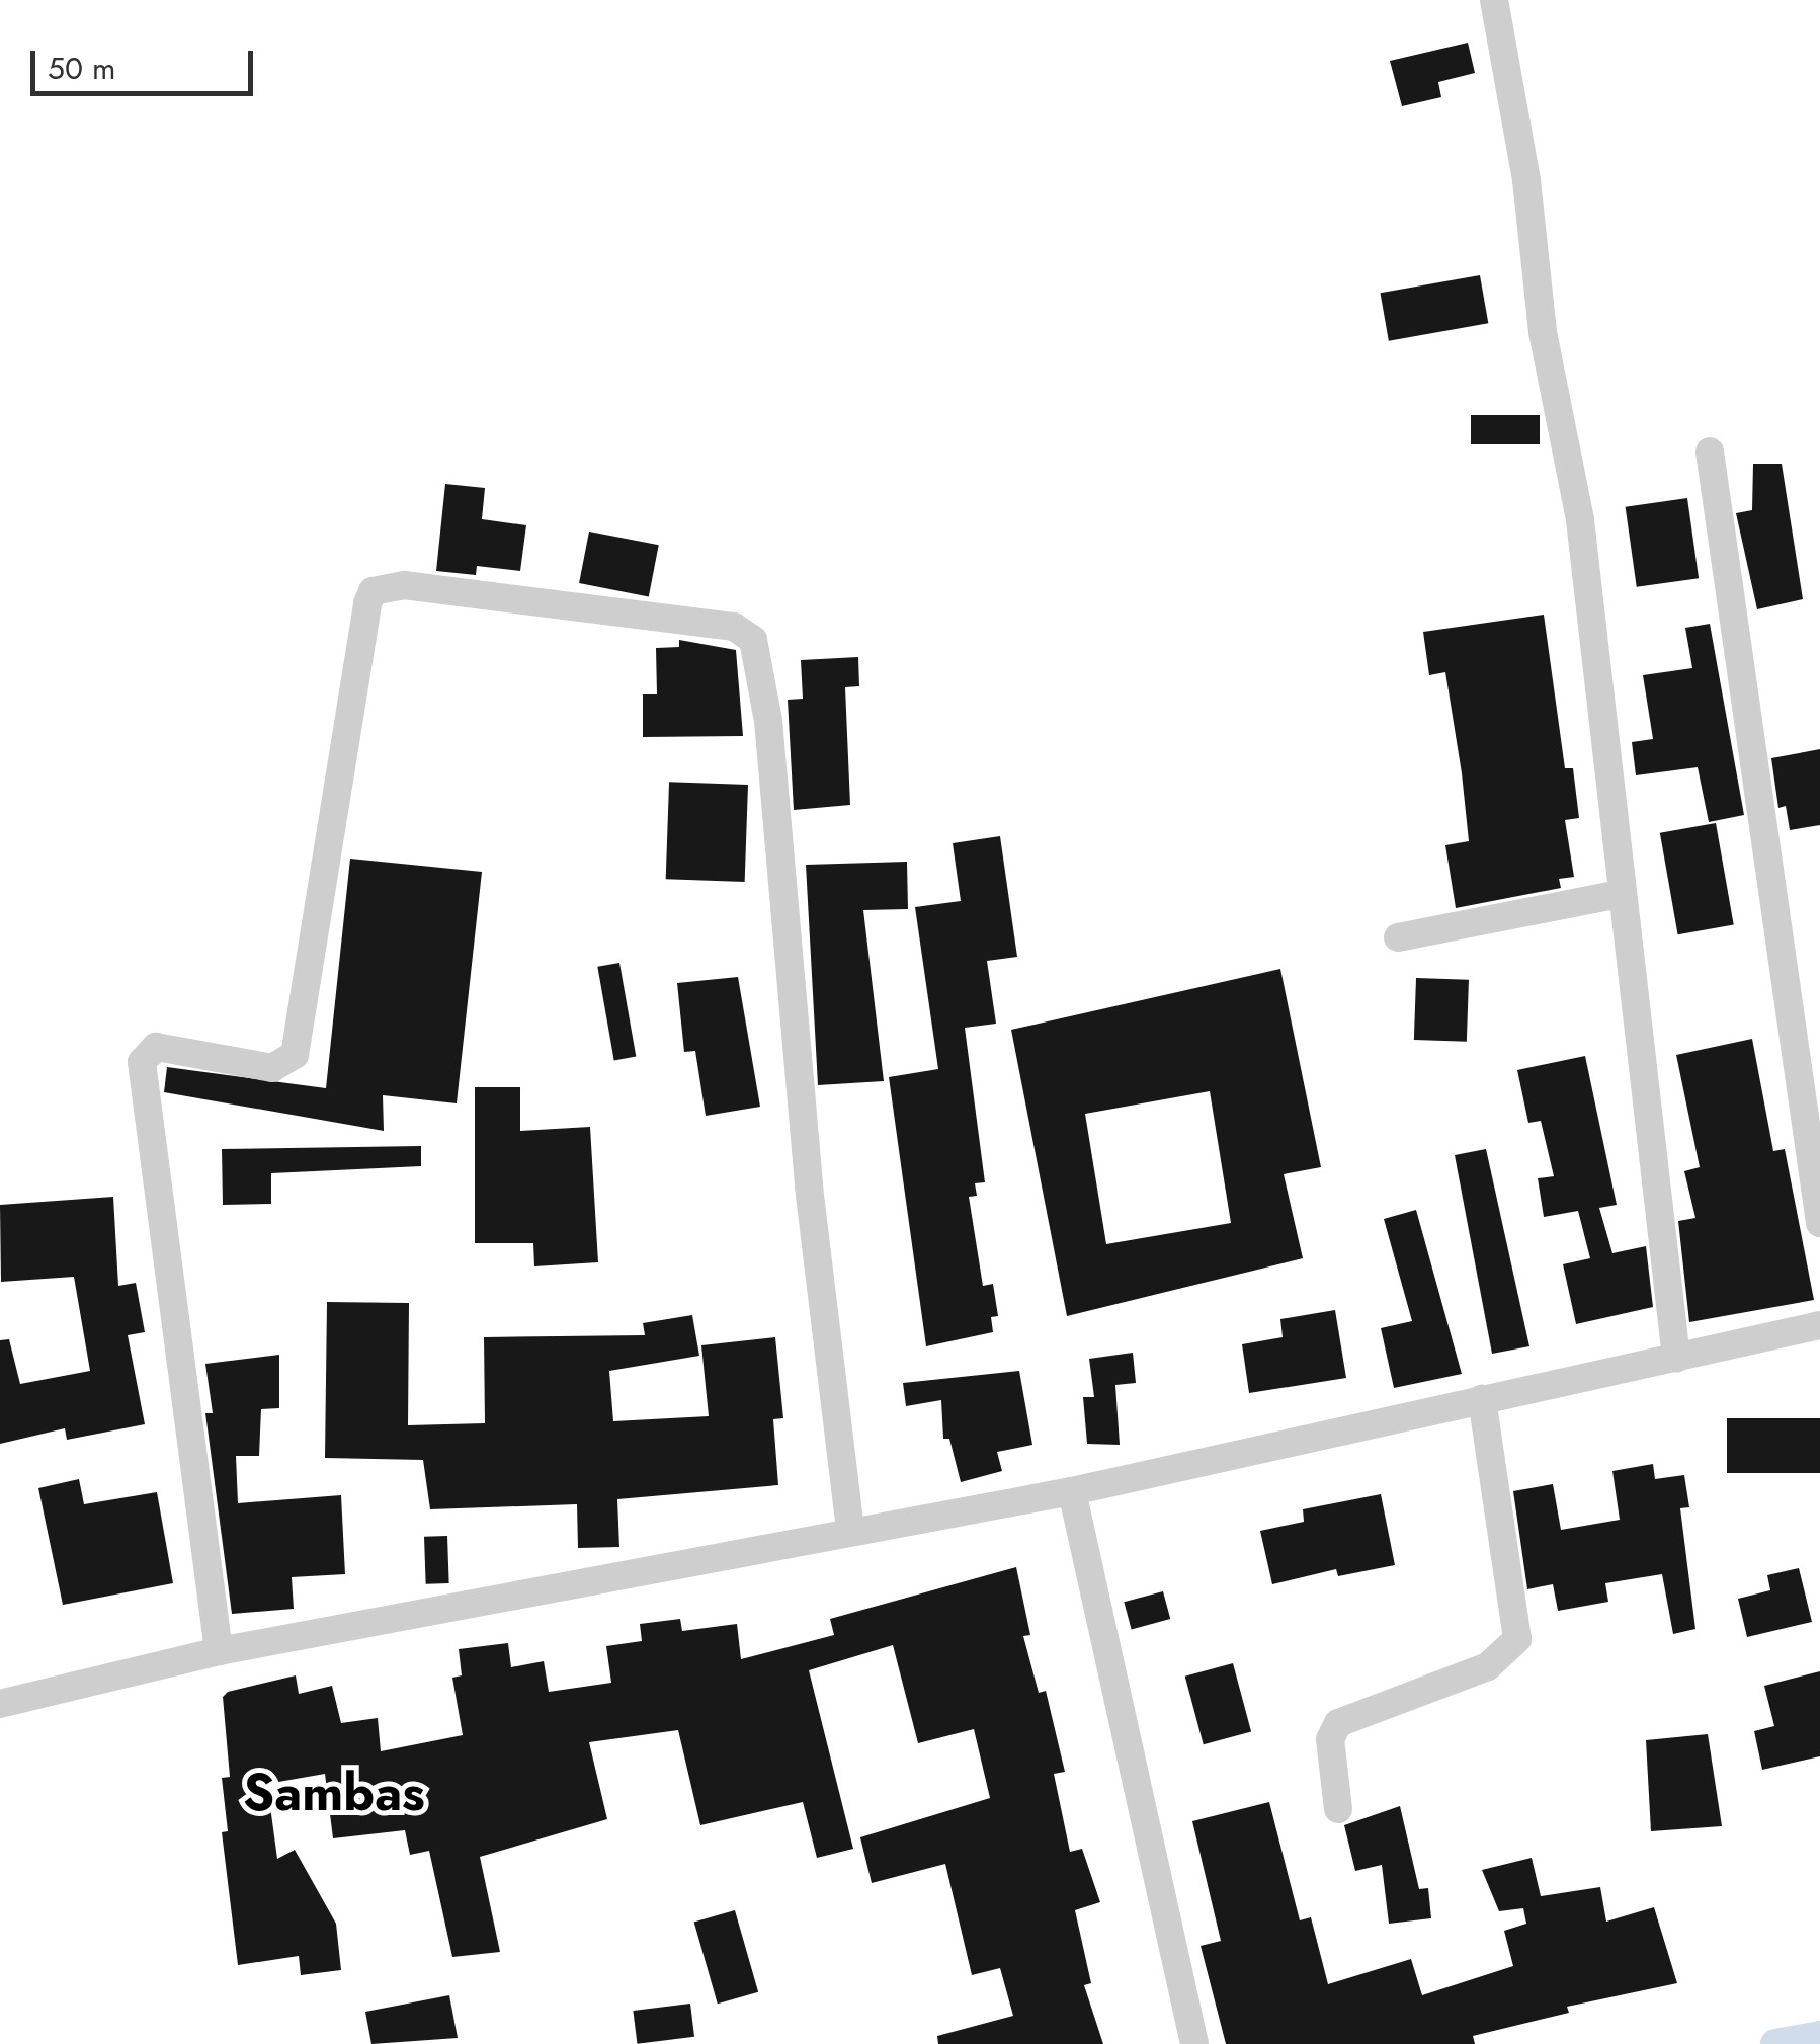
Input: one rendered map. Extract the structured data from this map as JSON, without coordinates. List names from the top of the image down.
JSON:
{
  "districts": ["Sambas"],
  "scale_bar": "50 m"
}
